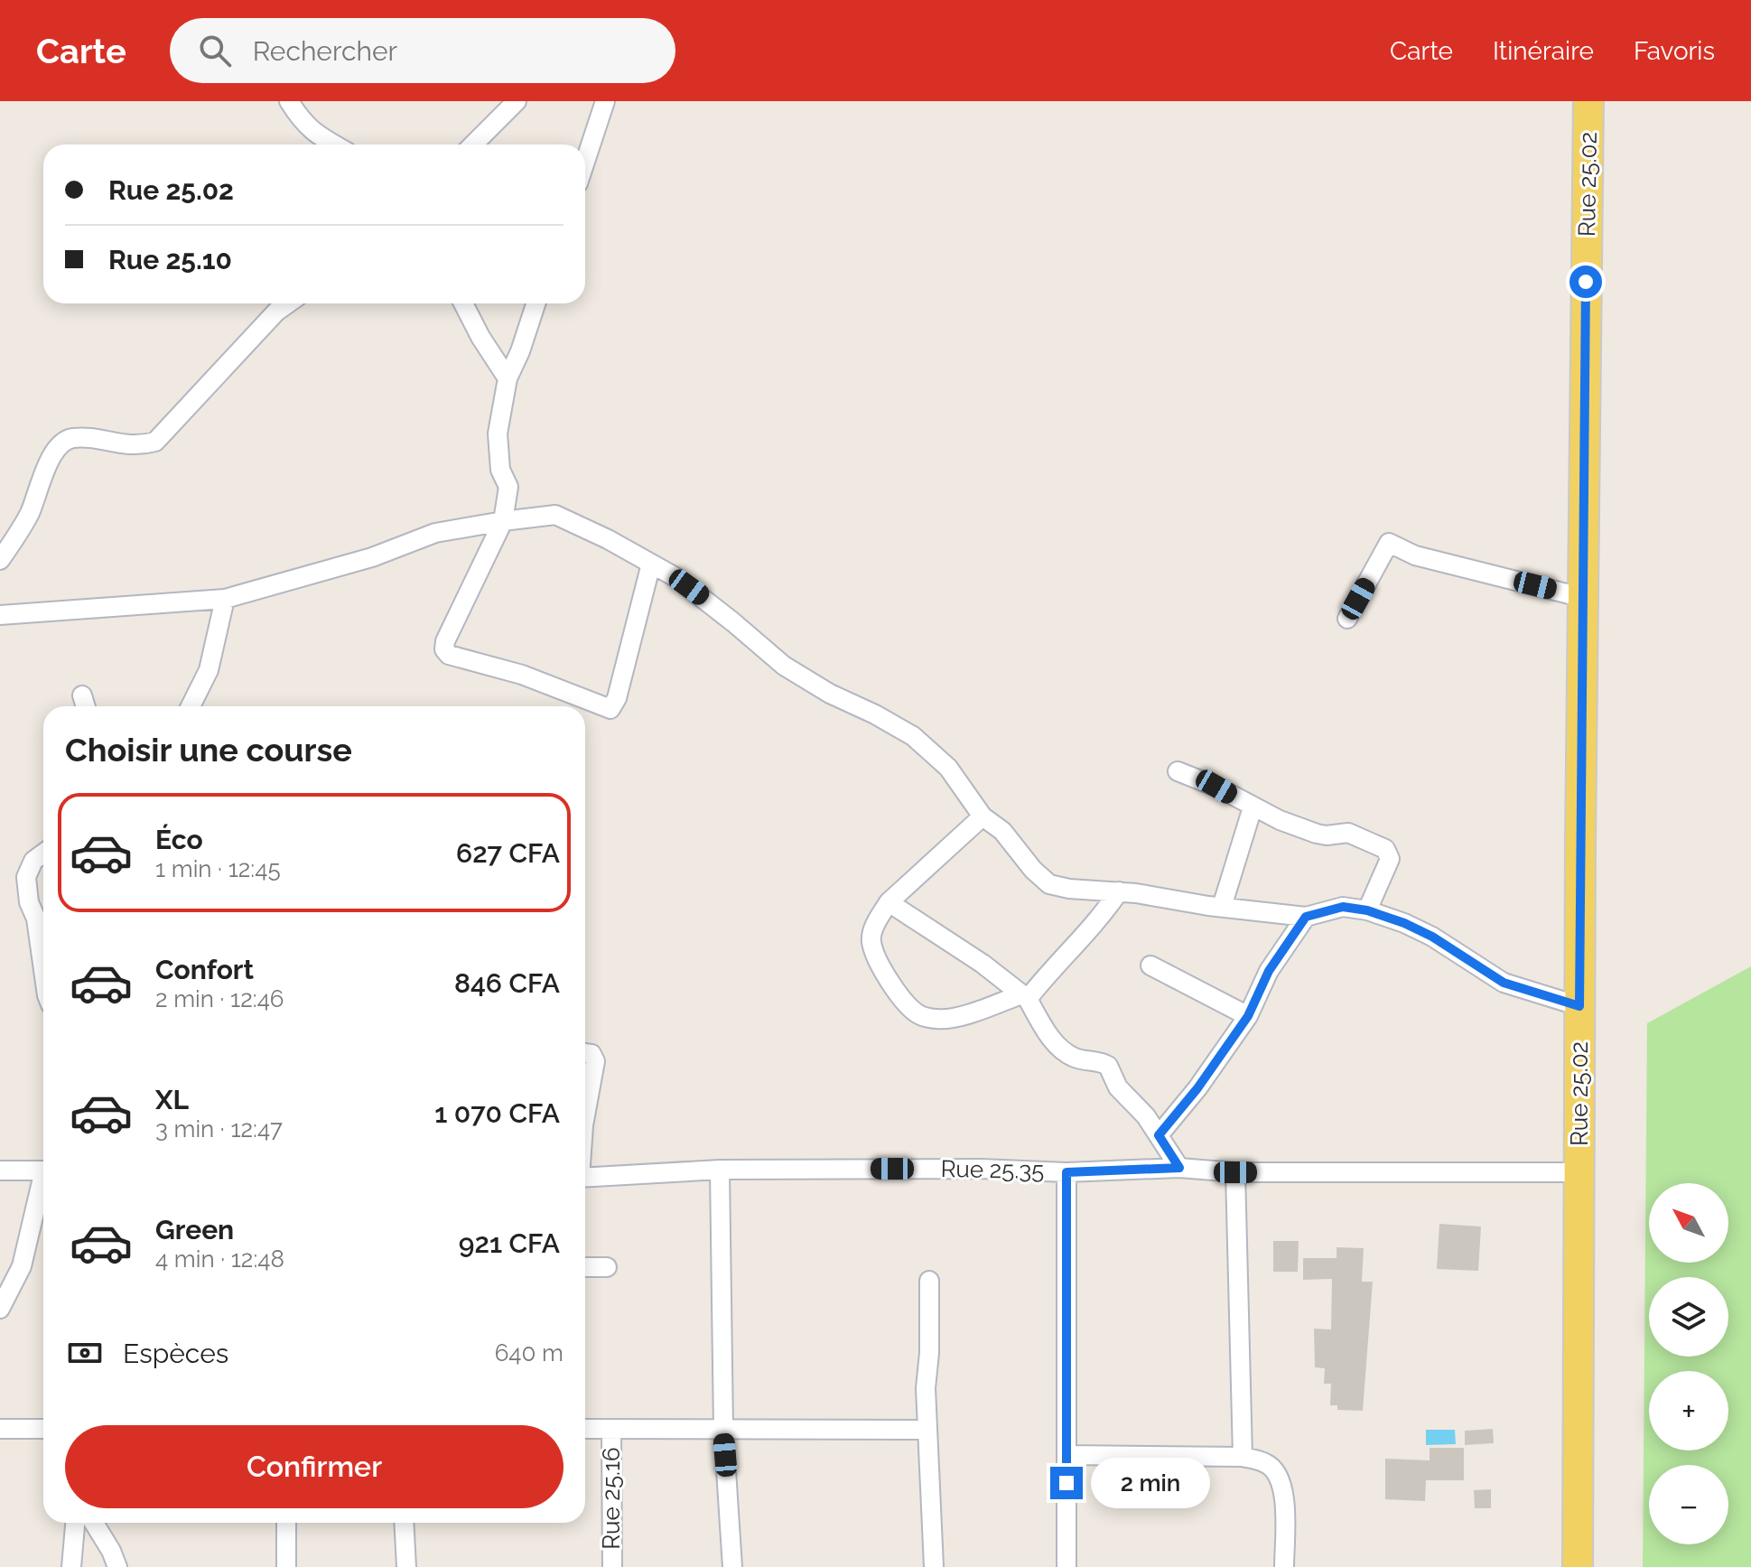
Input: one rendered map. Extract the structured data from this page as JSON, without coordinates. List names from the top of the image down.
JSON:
{
  "streets": {
    "main road": ["Rue 25.02"],
    "street": ["Rue 25.35", "Rue 25.16"]
  },
  "crossings": [
    ["Rue 25.02", "Rue 25.35"]
  ],
  "north": "top left",
  "page": {
    "header": "Carte",
    "search": "Rechercher",
    "nav": ["Carte", "Itinéraire", "Favoris"],
    "banner": ["Rue 25.02", "Rue 25.10"],
    "heading": "Choisir une course",
    "list": [
      {
        "name": "Éco",
        "note": "1 min · 12:45",
        "value": "627 CFA"
      },
      {
        "name": "Confort",
        "note": "2 min · 12:46",
        "value": "846 CFA"
      },
      {
        "name": "XL",
        "note": "3 min · 12:47",
        "value": "1 070 CFA"
      },
      {
        "name": "Green",
        "note": "4 min · 12:48",
        "value": "921 CFA"
      }
    ],
    "map_buttons": ["+", "−"],
    "pay": ["Espèces", "640 m"],
    "buttons": "Confirmer",
    "bubble": "2 min"
  }
}
